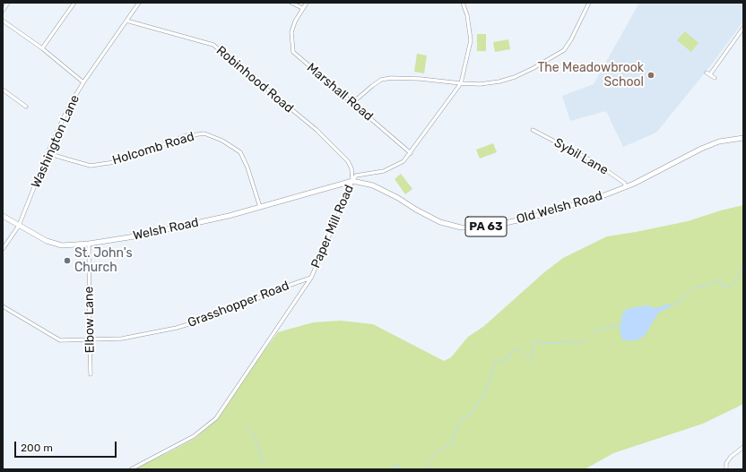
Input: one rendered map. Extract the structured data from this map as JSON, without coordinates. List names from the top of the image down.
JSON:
{
  "streets": {
    "main road": ["Old Welsh Road", "PA 63", "Welsh Road"],
    "street": [
      "Robinhood Road",
      "Marshall Road",
      "Washington Lane",
      "Holcomb Road",
      "Sybil Lane",
      "Paper Mill Road",
      "Grasshopper Road",
      "Elbow Lane"
    ]
  },
  "crossings": [
    ["Robinhood Road", "Washington Lane"],
    ["Robinhood Road", "Old Welsh Road"],
    ["Robinhood Road", "Paper Mill Road"],
    ["Marshall Road", "Paper Mill Road"],
    ["Washington Lane", "Holcomb Road"],
    ["Washington Lane", "Welsh Road"],
    ["Holcomb Road", "Old Welsh Road"],
    ["Sybil Lane", "Old Welsh Road"],
    ["Old Welsh Road", "Paper Mill Road"],
    ["Old Welsh Road", "Welsh Road"],
    ["Paper Mill Road", "Grasshopper Road"],
    ["Welsh Road", "Elbow Lane"],
    ["Grasshopper Road", "Elbow Lane"]
  ],
  "places": ["The Meadowbrook School", "St. John's Church"],
  "scale_bar": "200 m"
}
